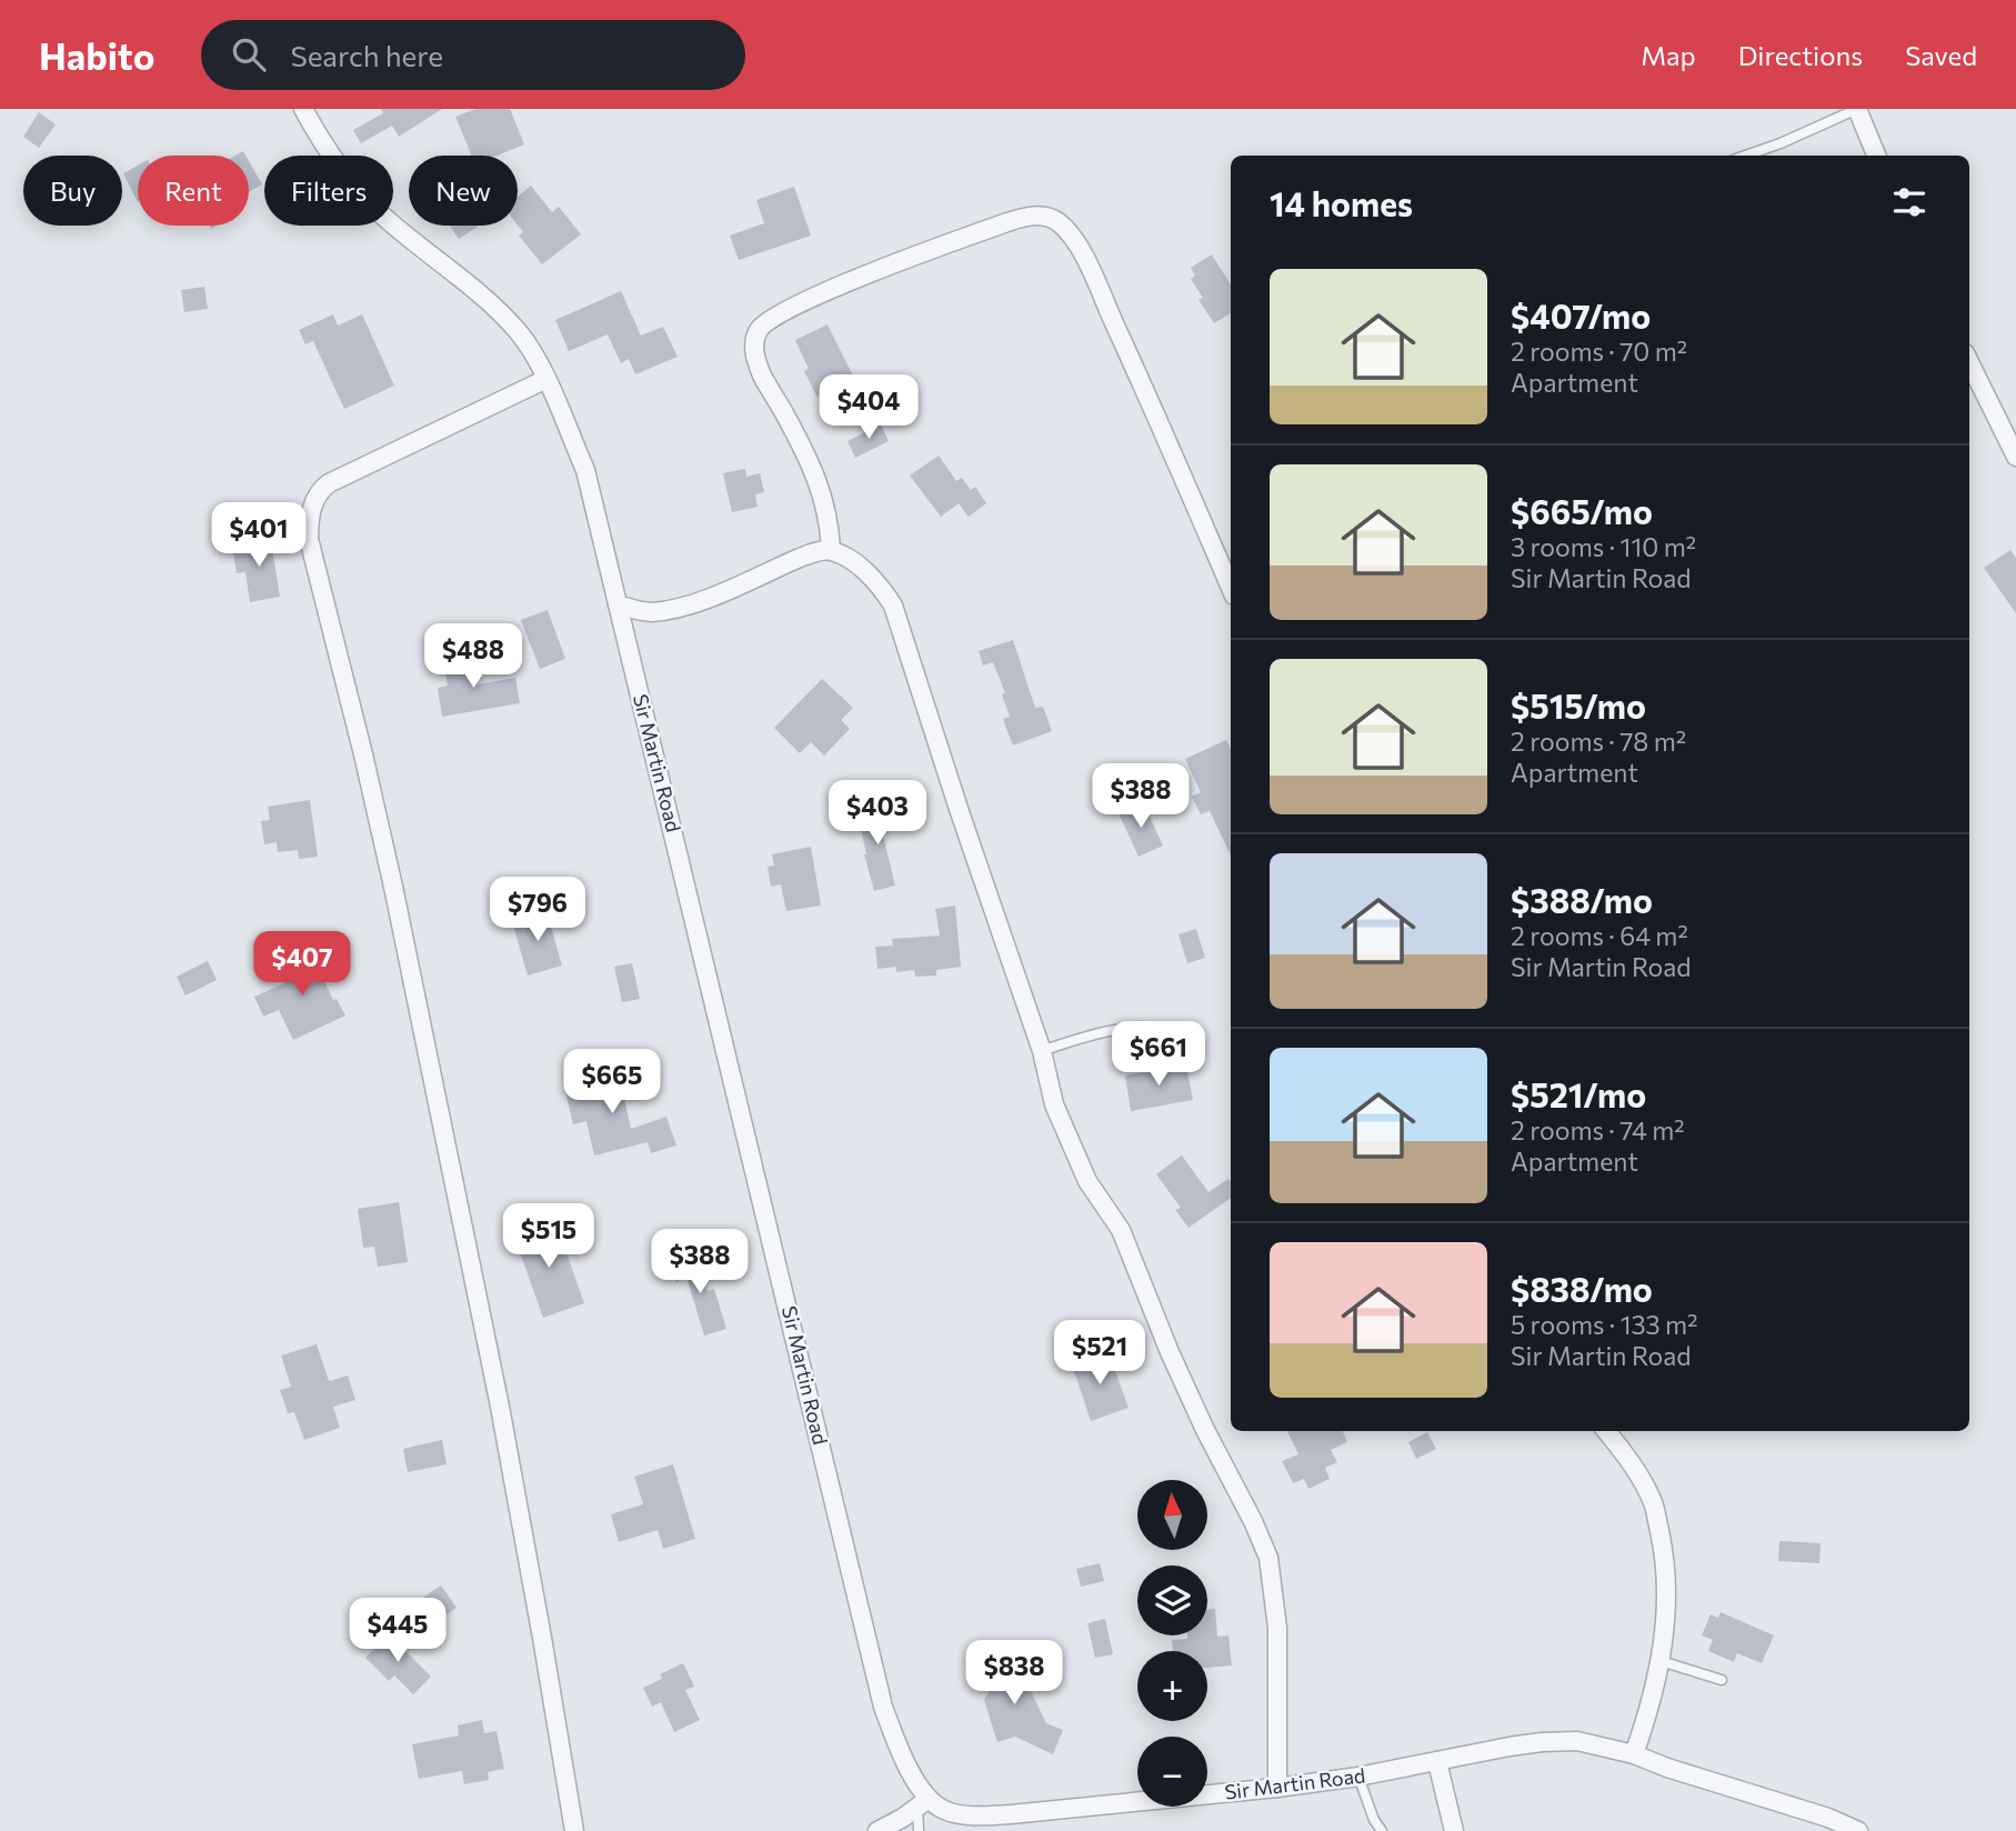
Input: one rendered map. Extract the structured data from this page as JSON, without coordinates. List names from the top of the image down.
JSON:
{
  "streets": {
    "street": ["Sir Martin Road"]
  },
  "north": "top",
  "page": {
    "header": "Habito",
    "search": "Search here",
    "nav": ["Map", "Directions", "Saved"],
    "chip": [
      "Buy",
      "Rent",
      "Filters",
      "New"
    ],
    "heading": "14 homes",
    "list": [
      {
        "name": "$407/mo",
        "note": "2 rooms · 70 m² · Apartment"
      },
      {
        "name": "$665/mo",
        "note": "3 rooms · 110 m² · Sir Martin Road"
      },
      {
        "name": "$515/mo",
        "note": "2 rooms · 78 m² · Apartment"
      },
      {
        "name": "$388/mo",
        "note": "2 rooms · 64 m² · Sir Martin Road"
      },
      {
        "name": "$521/mo",
        "note": "2 rooms · 74 m² · Apartment"
      },
      {
        "name": "$838/mo",
        "note": "5 rooms · 133 m² · Sir Martin Road"
      }
    ],
    "price": [
      "$404",
      "$401",
      "$488",
      "$388",
      "$403",
      "$796",
      "$407",
      "$661",
      "$665",
      "$515",
      "$388",
      "$521",
      "$445",
      "$838"
    ],
    "map_buttons": ["+", "−"]
  }
}
